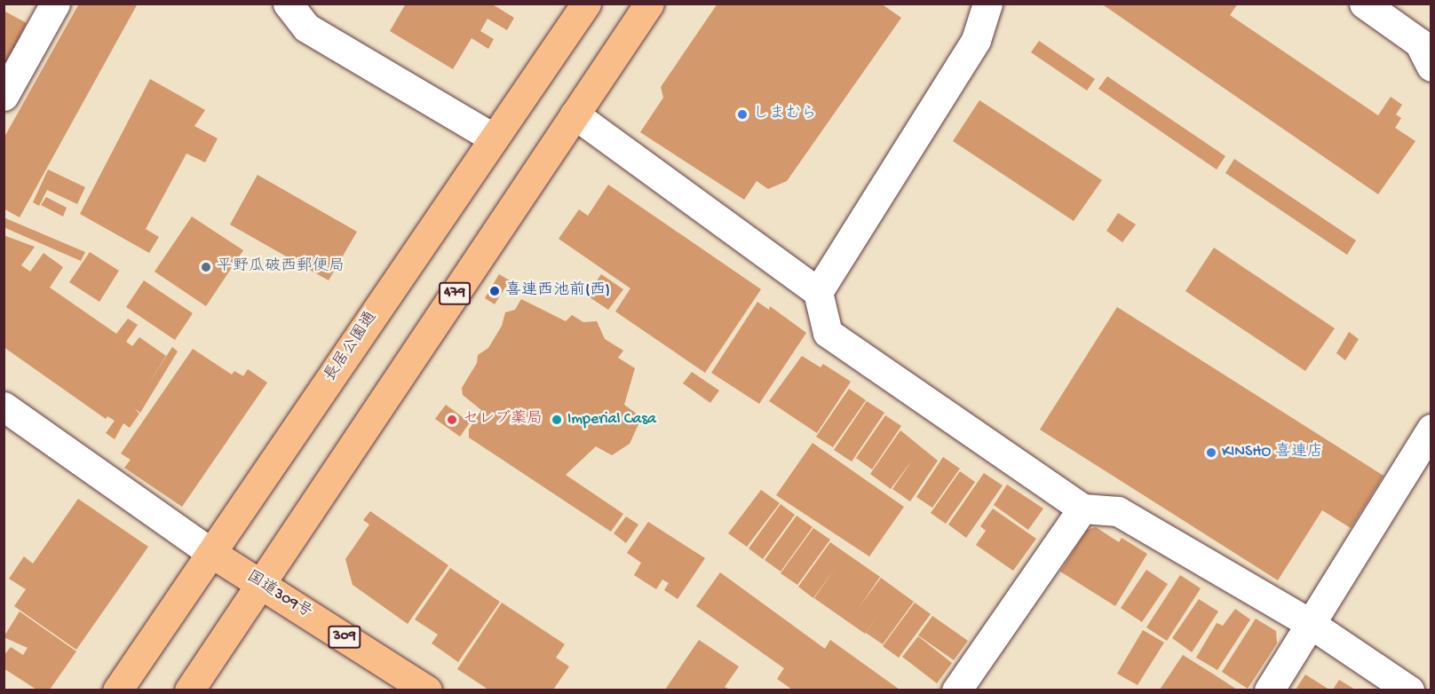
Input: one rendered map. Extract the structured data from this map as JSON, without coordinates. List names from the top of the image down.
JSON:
{
  "streets": {
    "highway": [
      "479",
      "長居公園通",
      "国道309号",
      "309"
    ]
  },
  "crossings": [
    ["479", "国道309号"],
    ["長居公園通", "国道309号"]
  ],
  "places": [
    "しまむら",
    "平野瓜破西郵便局",
    "喜連西池前(西)",
    "セレブ薬局",
    "Imperial Casa",
    "KINSHO 喜連店"
  ]
}
